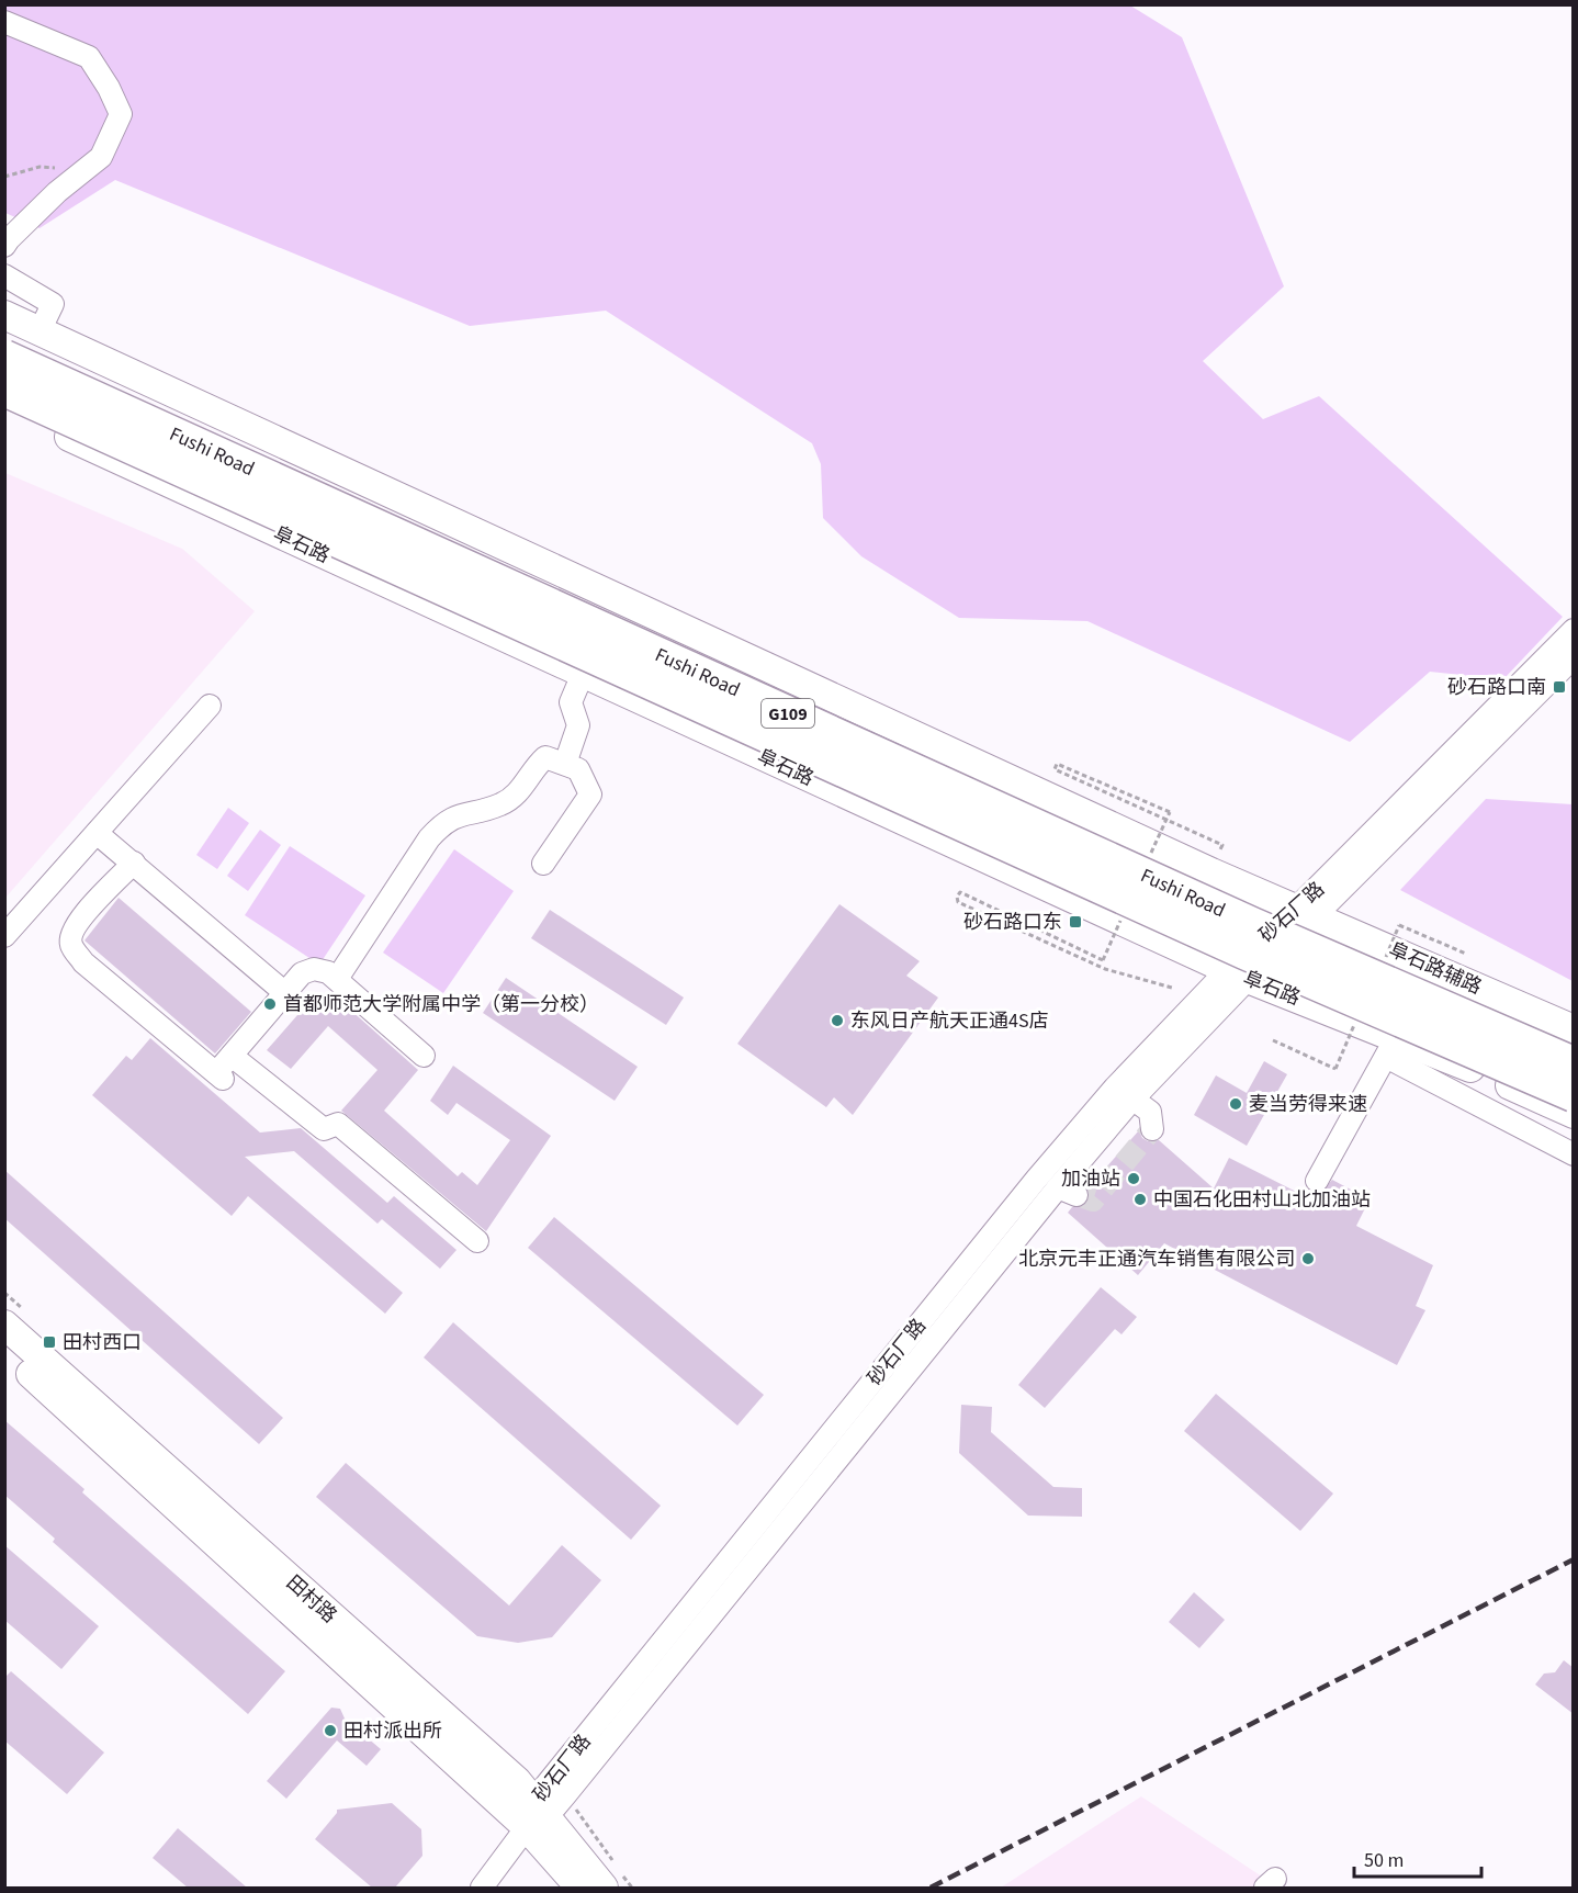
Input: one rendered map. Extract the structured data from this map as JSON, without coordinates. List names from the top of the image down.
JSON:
{
  "streets": {
    "highway": ["Fushi Road", "G109"],
    "main road": ["阜石路", "阜石路辅路", "田村路"],
    "street": ["砂石厂路"]
  },
  "crossings": [
    ["阜石路", "砂石厂路"],
    ["砂石厂路", "阜石路辅路"],
    ["砂石厂路", "田村路"]
  ],
  "places": {
    "transit": ["砂石路口南", "砂石路口东", "田村西口"],
    "other": [
      "首都师范大学附属中学（第一分校）",
      "东风日产航天正通4S店",
      "麦当劳得来速",
      "加油站",
      "中国石化田村山北加油站",
      "北京元丰正通汽车销售有限公司",
      "田村派出所"
    ]
  },
  "scale_bar": "50 m"
}
